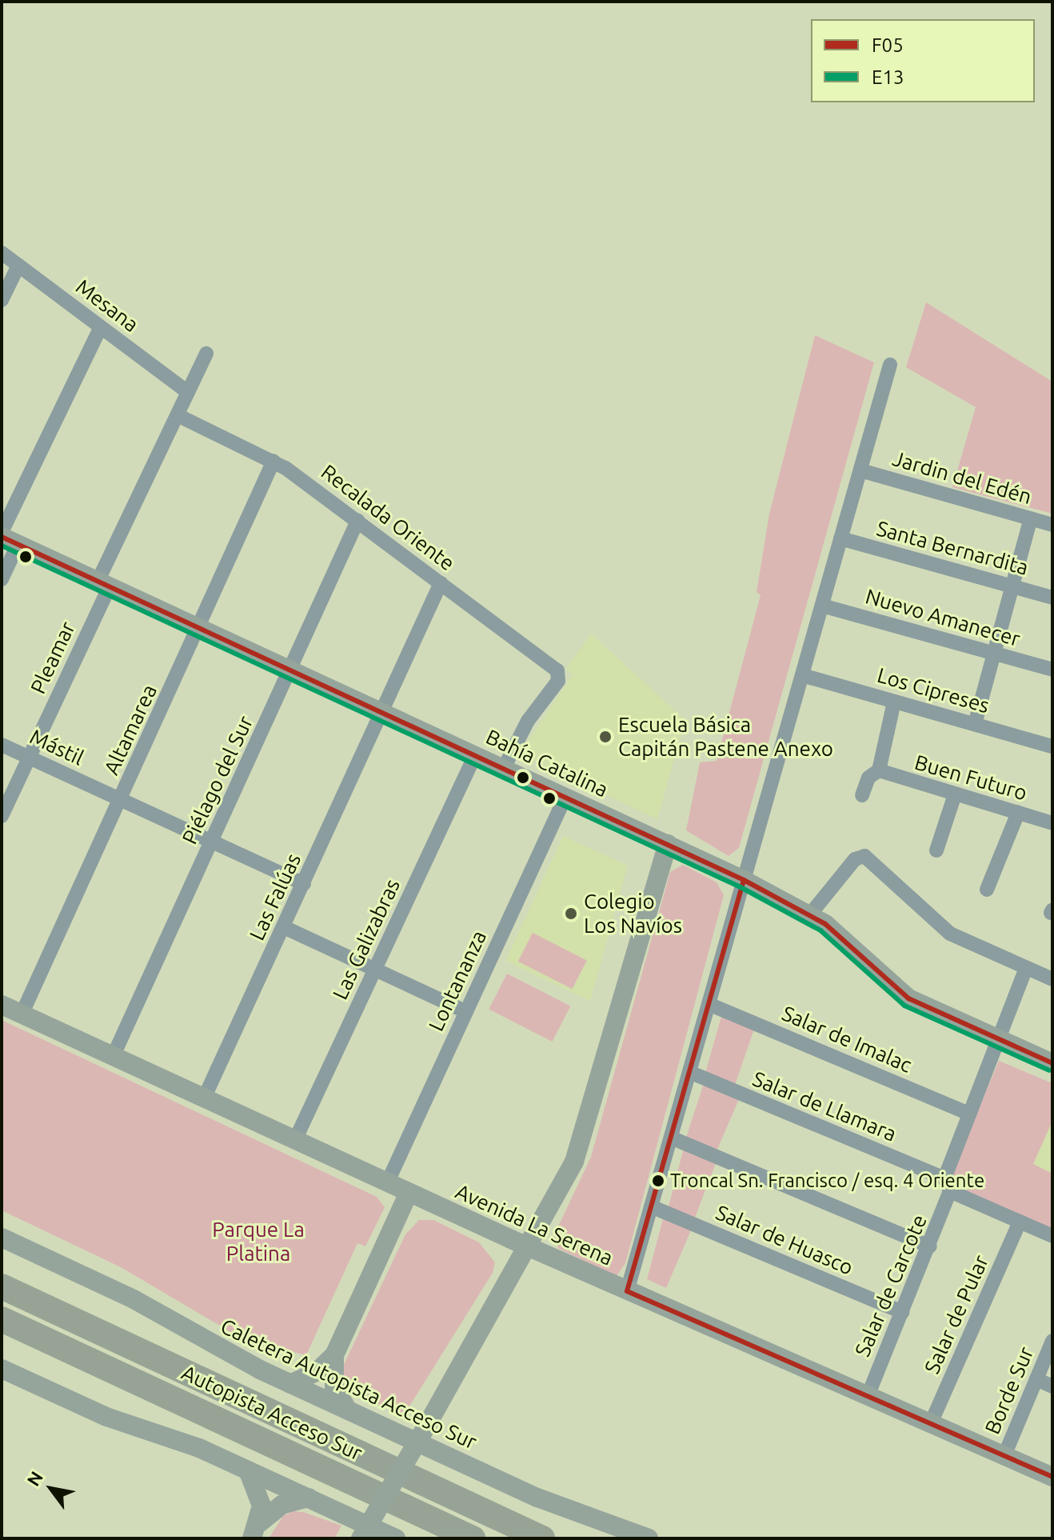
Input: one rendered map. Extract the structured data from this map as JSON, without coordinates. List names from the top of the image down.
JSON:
{
  "streets": {
    "highway": ["Autopista Acceso Sur"],
    "street": [
      "Mesana",
      "Jardin del Edén",
      "Recalada Oriente",
      "Santa Bernardita",
      "Nuevo Amanecer",
      "Pleamar",
      "Los Cipreses",
      "Altamarea",
      "Mástil",
      "Bahía Catalina",
      "Buen Futuro",
      "Piélago del Sur",
      "Las Falúas",
      "Las Galizabras",
      "Lontananza",
      "Salar de Imalac",
      "Salar de Llamara",
      "Avenida La Serena",
      "Salar de Huasco",
      "Salar de Carcote",
      "Salar de Pular",
      "Caletera Autopista Acceso Sur",
      "Borde Sur"
    ]
  },
  "crossings": [
    ["Mesana", "Pleamar"],
    ["Recalada Oriente", "Pleamar"],
    ["Recalada Oriente", "Altamarea"],
    ["Recalada Oriente", "Bahía Catalina"],
    ["Recalada Oriente", "Piélago del Sur"],
    ["Recalada Oriente", "Las Falúas"],
    ["Pleamar", "Mástil"],
    ["Pleamar", "Bahía Catalina"],
    ["Altamarea", "Mástil"],
    ["Altamarea", "Bahía Catalina"],
    ["Altamarea", "Avenida La Serena"],
    ["Mástil", "Piélago del Sur"],
    ["Mástil", "Las Falúas"],
    ["Bahía Catalina", "Piélago del Sur"],
    ["Bahía Catalina", "Las Falúas"],
    ["Bahía Catalina", "Las Galizabras"],
    ["Bahía Catalina", "Lontananza"],
    ["Bahía Catalina", "Salar de Carcote"],
    ["Piélago del Sur", "Avenida La Serena"],
    ["Las Falúas", "Avenida La Serena"],
    ["Las Galizabras", "Avenida La Serena"],
    ["Lontananza", "Avenida La Serena"],
    ["Salar de Imalac", "Salar de Carcote"],
    ["Salar de Llamara", "Salar de Carcote"],
    ["Salar de Llamara", "Salar de Pular"],
    ["Avenida La Serena", "Salar de Carcote"],
    ["Avenida La Serena", "Salar de Pular"],
    ["Avenida La Serena", "Borde Sur"],
    ["Salar de Huasco", "Salar de Carcote"]
  ],
  "parks": ["Parque La Platina"],
  "places": ["Escuela Básica Capitán Pastene Anexo", "Colegio Los Navíos", "Troncal Sn. Francisco / esq. 4 Oriente"],
  "lines": ["transit line F05", "transit line E13"],
  "legend": ["F05", "E13"],
  "north": "top left"
}
